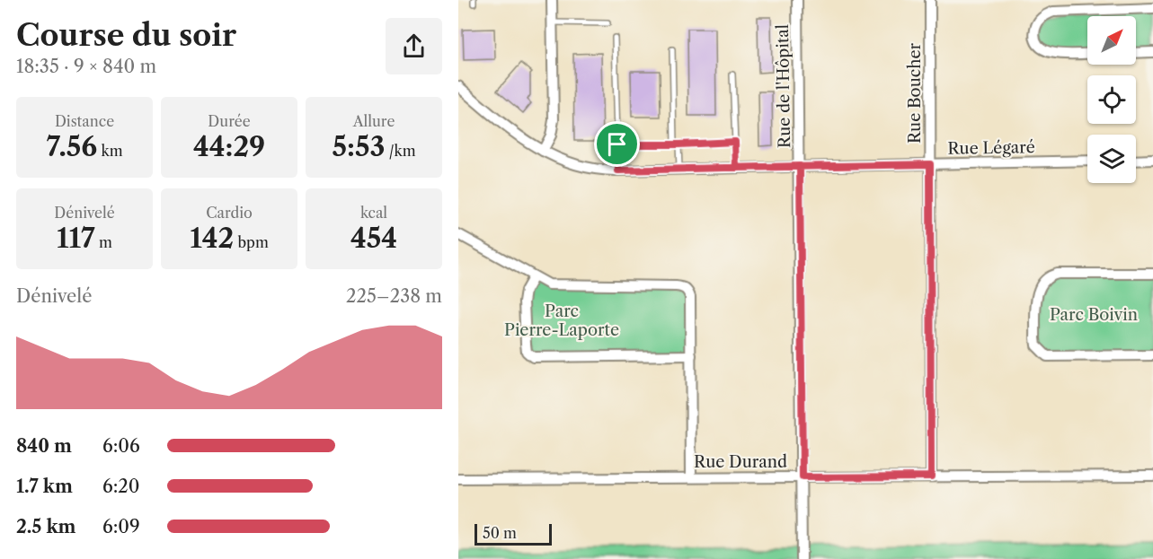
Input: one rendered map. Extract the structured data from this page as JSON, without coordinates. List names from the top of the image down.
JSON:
{
  "streets": {
    "street": [
      "Rue de l'Hôpital",
      "Rue Boucher",
      "Rue Légaré",
      "Rue Durand"
    ]
  },
  "crossings": [
    ["Rue de l'Hôpital", "Rue Légaré"],
    ["Rue de l'Hôpital", "Rue Durand"],
    ["Rue Boucher", "Rue Légaré"],
    ["Rue Boucher", "Rue Durand"]
  ],
  "parks": ["Parc Pierre-Laporte", "Parc Boivin"],
  "scale_bar": "50 m",
  "north": "top right",
  "page": {
    "heading": ["Course du soir", "18:35 · 9 × 840 m"],
    "stats": [
      ["Distance", "7.56 km"],
      ["Durée", "44:29"],
      ["Allure", "5:53 /km"],
      ["Dénivelé", "117 m"],
      ["Cardio", "142 bpm"],
      ["kcal", "454"]
    ],
    "chart": ["Dénivelé", "225–238 m"],
    "list": [
      {
        "name": "840 m",
        "note": "6:06"
      },
      {
        "name": "1.7 km",
        "note": "6:20"
      },
      {
        "name": "2.5 km",
        "note": "6:09"
      }
    ],
    "scale": "50 m"
  }
}
